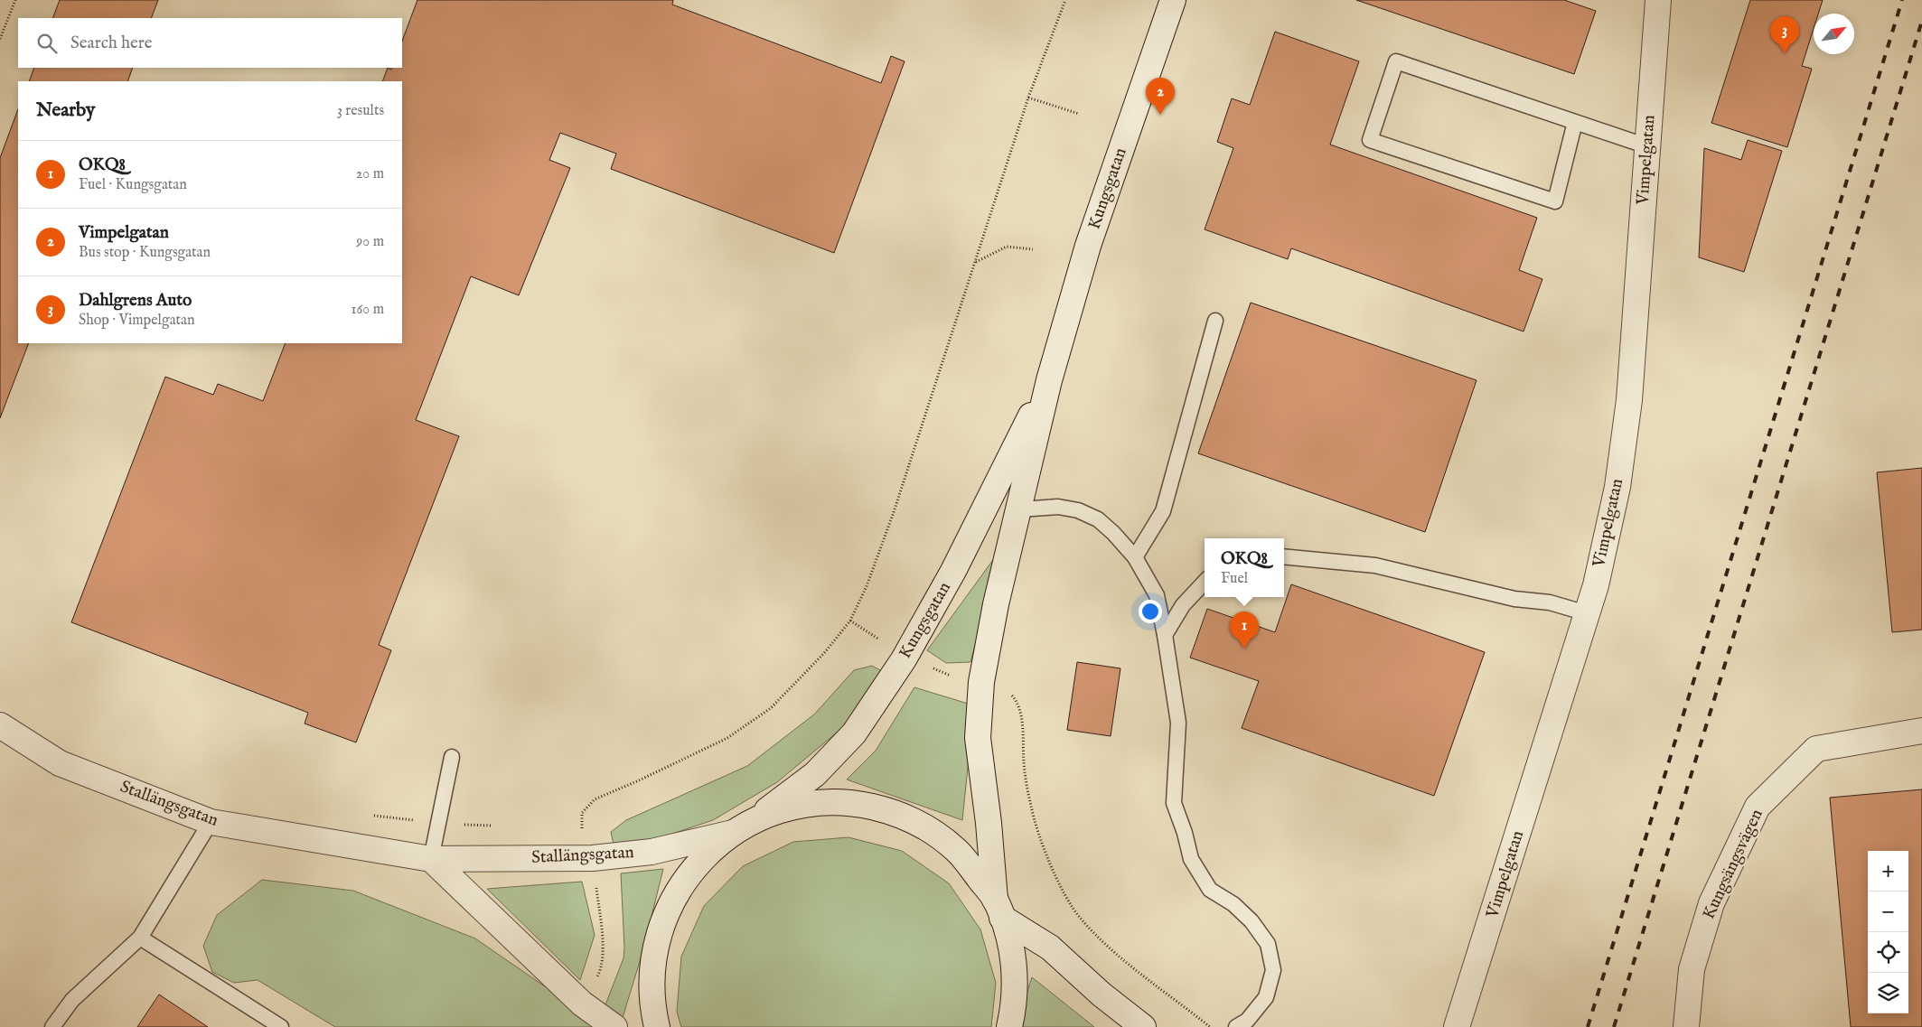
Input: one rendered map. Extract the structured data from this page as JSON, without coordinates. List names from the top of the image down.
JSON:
{
  "streets": {
    "street": [
      "Vimpelgatan",
      "Kungsgatan",
      "Stallängsgatan",
      "Kungsängsvägen"
    ]
  },
  "crossings": [
    ["Kungsgatan", "Stallängsgatan"]
  ],
  "north": "top right",
  "page": {
    "pins": ["3", "2", "1"],
    "search": "Search here",
    "heading": ["Nearby", "3 results"],
    "list": [
      {
        "mark": "1",
        "name": "OKQ8",
        "note": "Fuel · Kungsgatan",
        "value": "20 m"
      },
      {
        "mark": "2",
        "name": "Vimpelgatan",
        "note": "Bus stop · Kungsgatan",
        "value": "90 m"
      },
      {
        "mark": "3",
        "name": "Dahlgrens Auto",
        "note": "Shop · Vimpelgatan",
        "value": "160 m"
      }
    ],
    "popup": ["OKQ8", "Fuel"],
    "map_buttons": ["+", "−"]
  }
}
